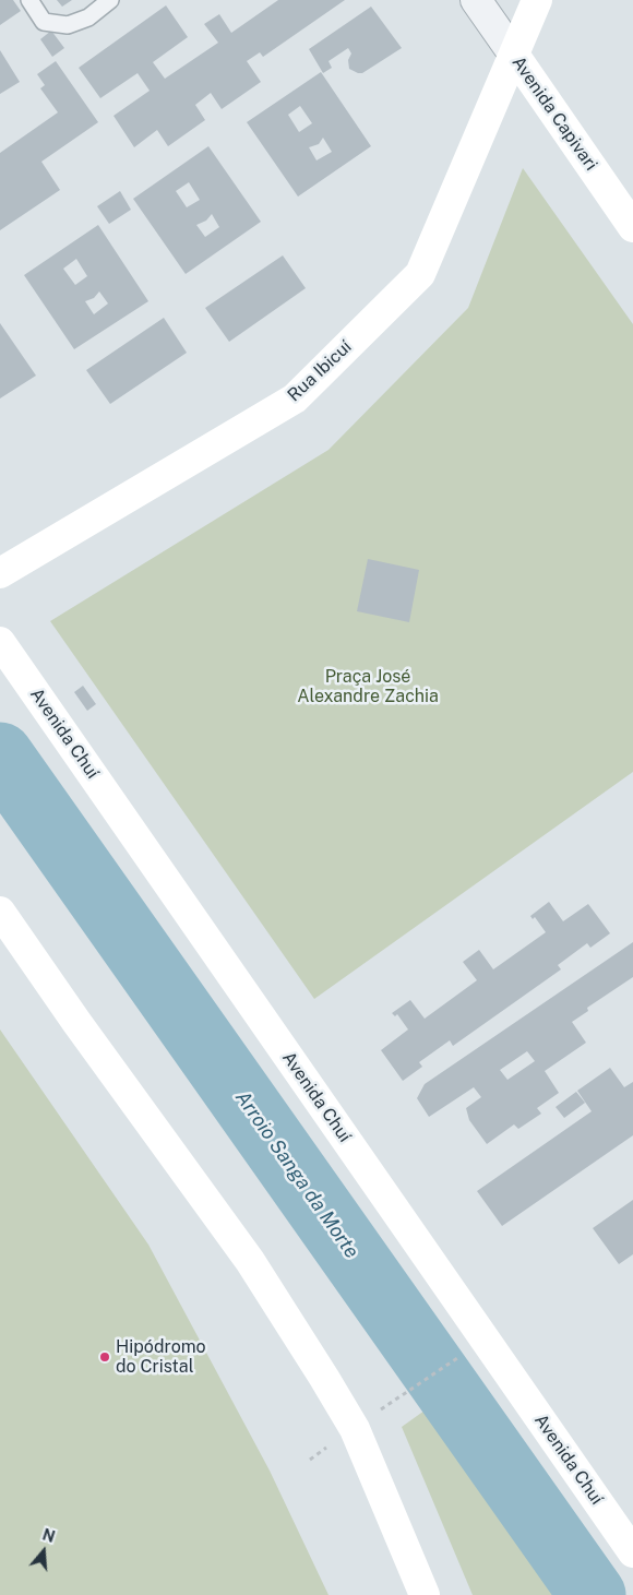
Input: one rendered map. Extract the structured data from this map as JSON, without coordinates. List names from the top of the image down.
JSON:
{
  "streets": {
    "main road": ["Avenida Capivari", "Rua Ibicuí", "Avenida Chuí"]
  },
  "crossings": [
    ["Avenida Capivari", "Rua Ibicuí"]
  ],
  "water": ["Arroio Sanga da Morte"],
  "parks": ["Praça José Alexandre Zachia"],
  "places": ["Hipódromo do Cristal"],
  "north": "top"
}
